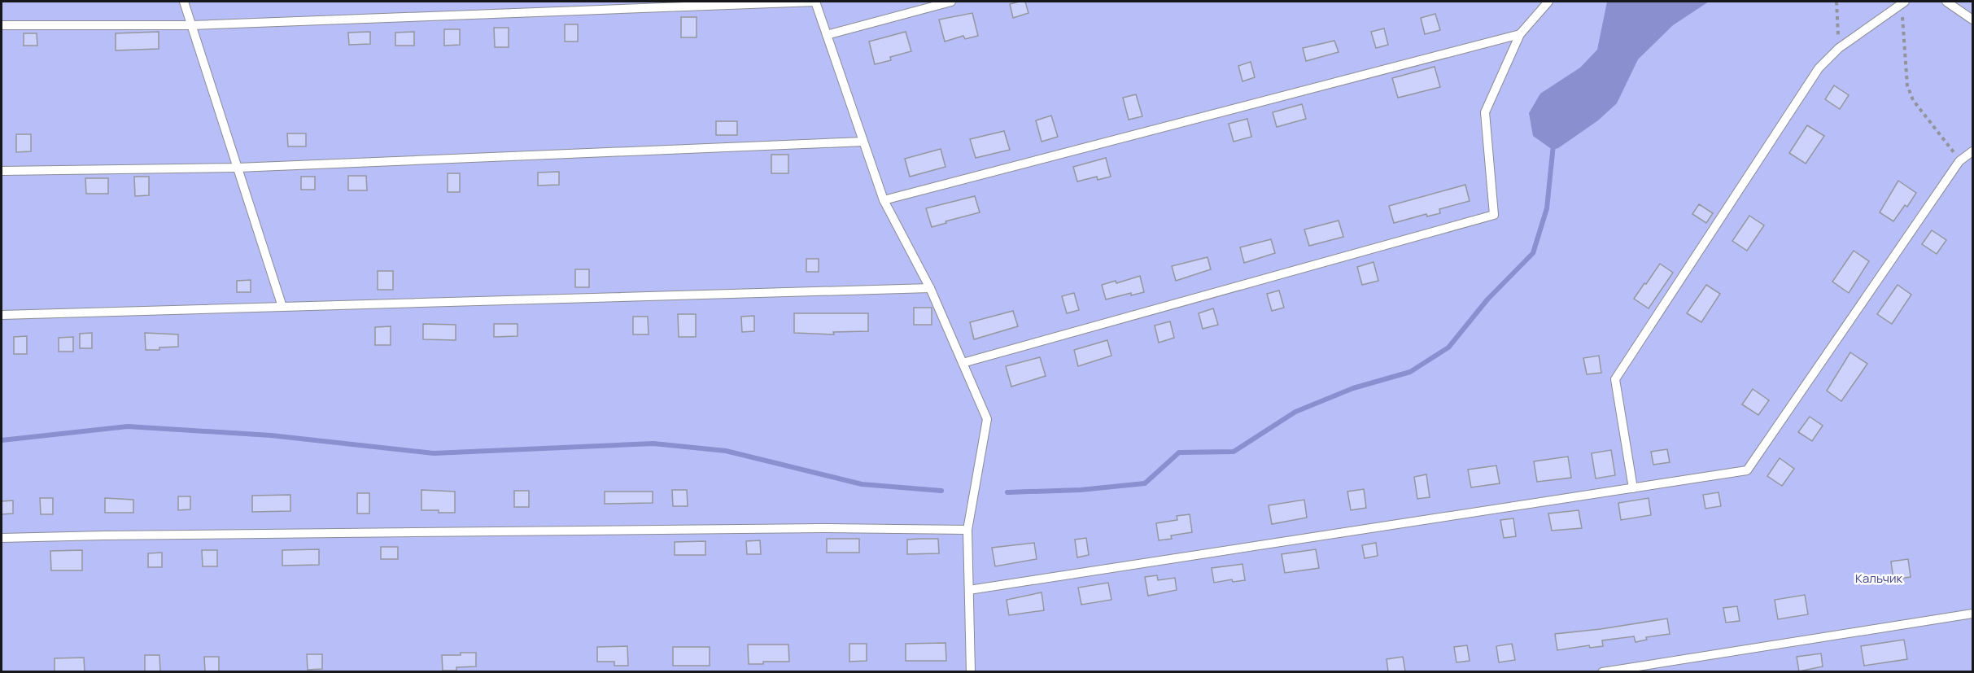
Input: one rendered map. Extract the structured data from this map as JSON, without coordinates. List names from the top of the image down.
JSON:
{
  "parks": ["Кальчик"]
}
